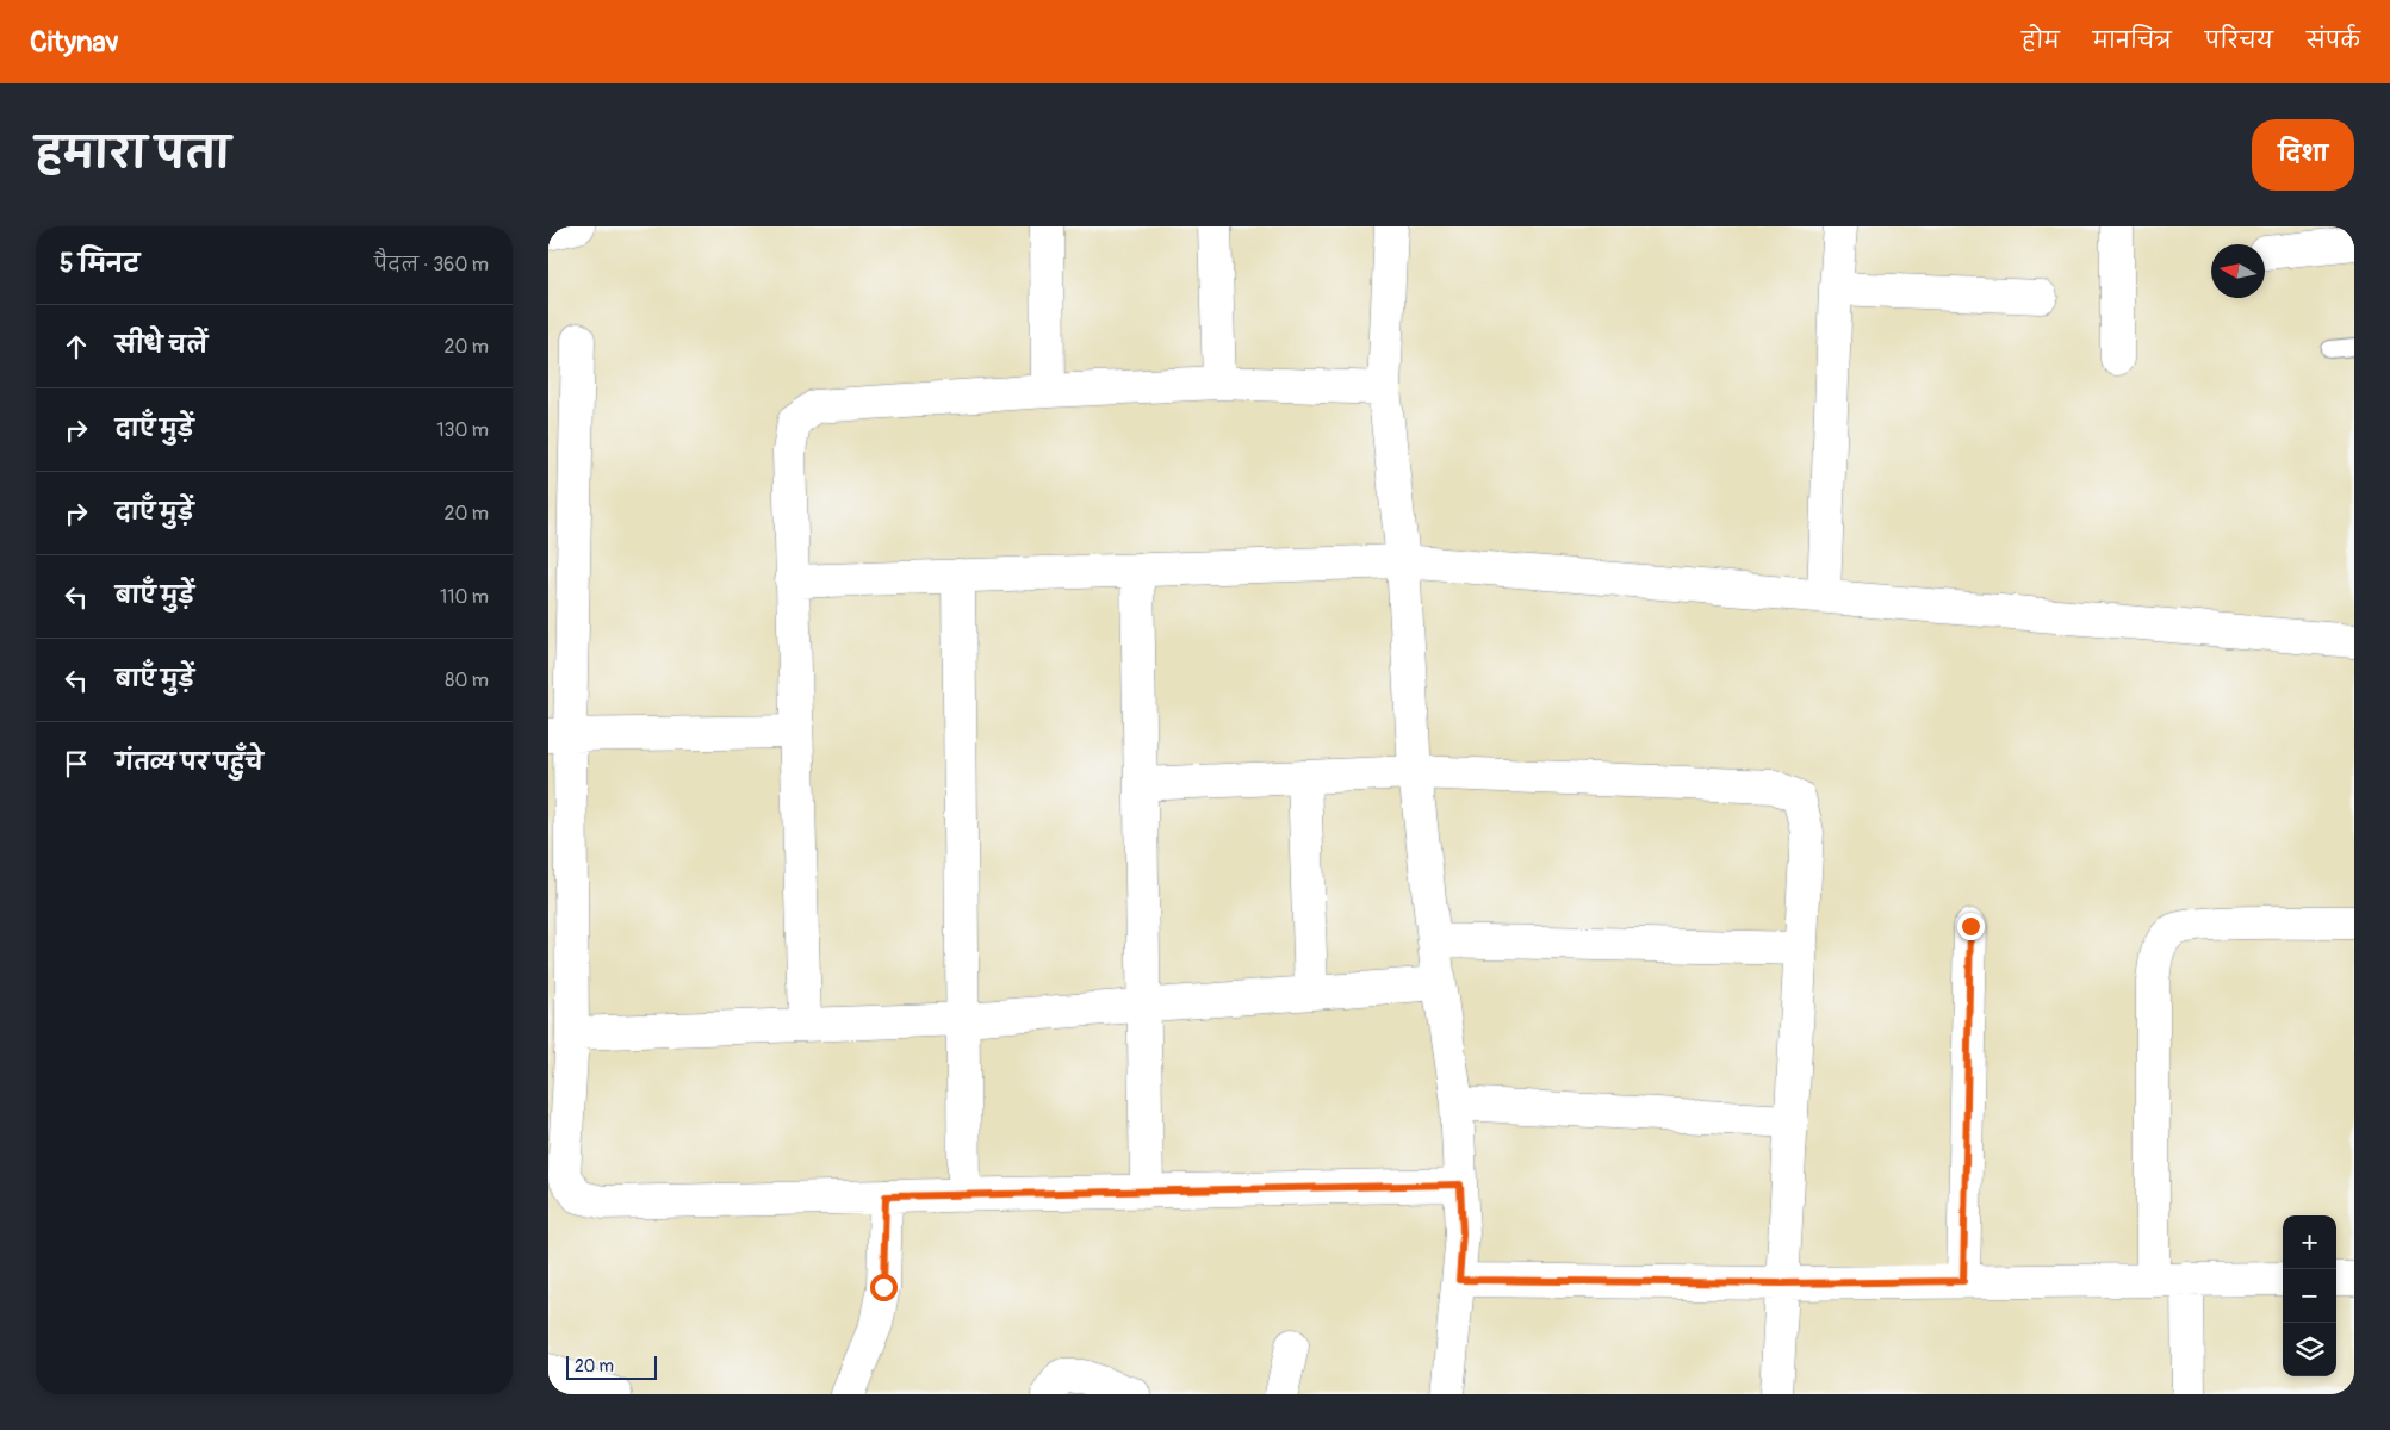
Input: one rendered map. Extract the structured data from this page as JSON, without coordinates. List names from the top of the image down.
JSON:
{
  "scale_bar": "20 m",
  "north": "left",
  "page": {
    "header": "Citynav",
    "nav": [
      "होम",
      "मानचित्र",
      "परिचय",
      "संपर्क"
    ],
    "title": "हमारा पता",
    "buttons": "दिशा",
    "heading": ["5 मिनट", "पैदल · 360 m"],
    "list": [
      ["सीधे चलें", "20 m"],
      ["दाएँ मुड़ें", "130 m"],
      ["दाएँ मुड़ें", "20 m"],
      ["बाएँ मुड़ें", "110 m"],
      ["बाएँ मुड़ें", "80 m"],
      "गंतव्य पर पहुँचे"
    ],
    "map_buttons": ["+", "−"],
    "scale": "20 m"
  }
}
